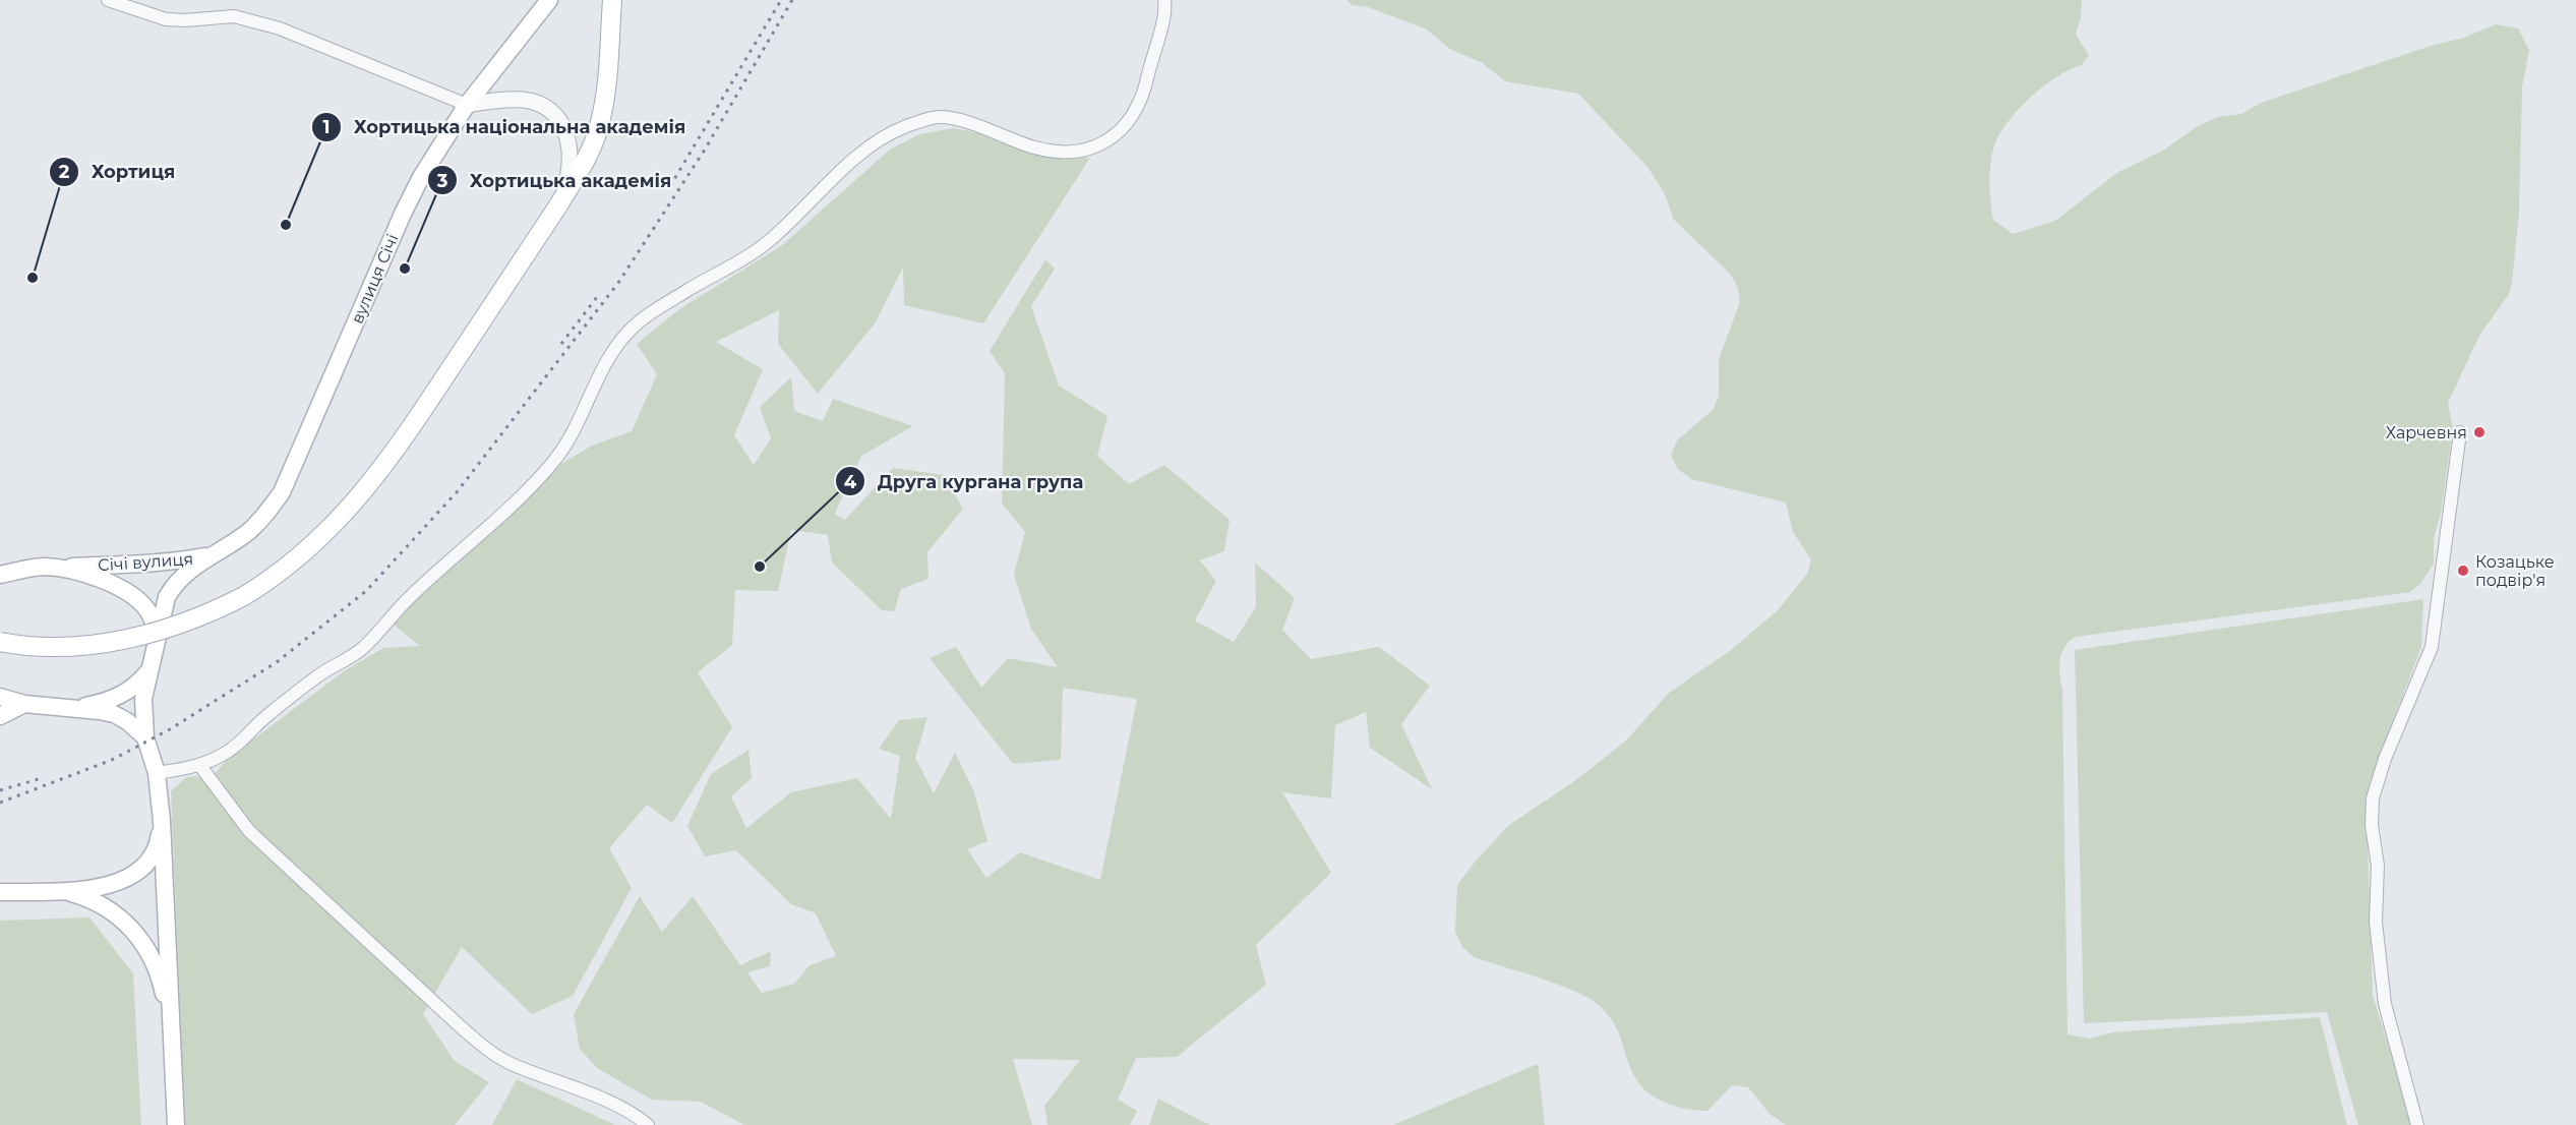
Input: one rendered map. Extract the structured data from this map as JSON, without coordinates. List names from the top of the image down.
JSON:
{
  "streets": {
    "main road": ["вулиця Січі", "Січі вулиця"]
  },
  "crossings": [
    ["вулиця Січі", "Січі вулиця"]
  ],
  "places": [
    "Хортицька національна академія",
    "Хортицька академія",
    "Хортиця",
    "Харчевня",
    "Друга кургана група",
    "Козацьке подвір'я"
  ]
}
